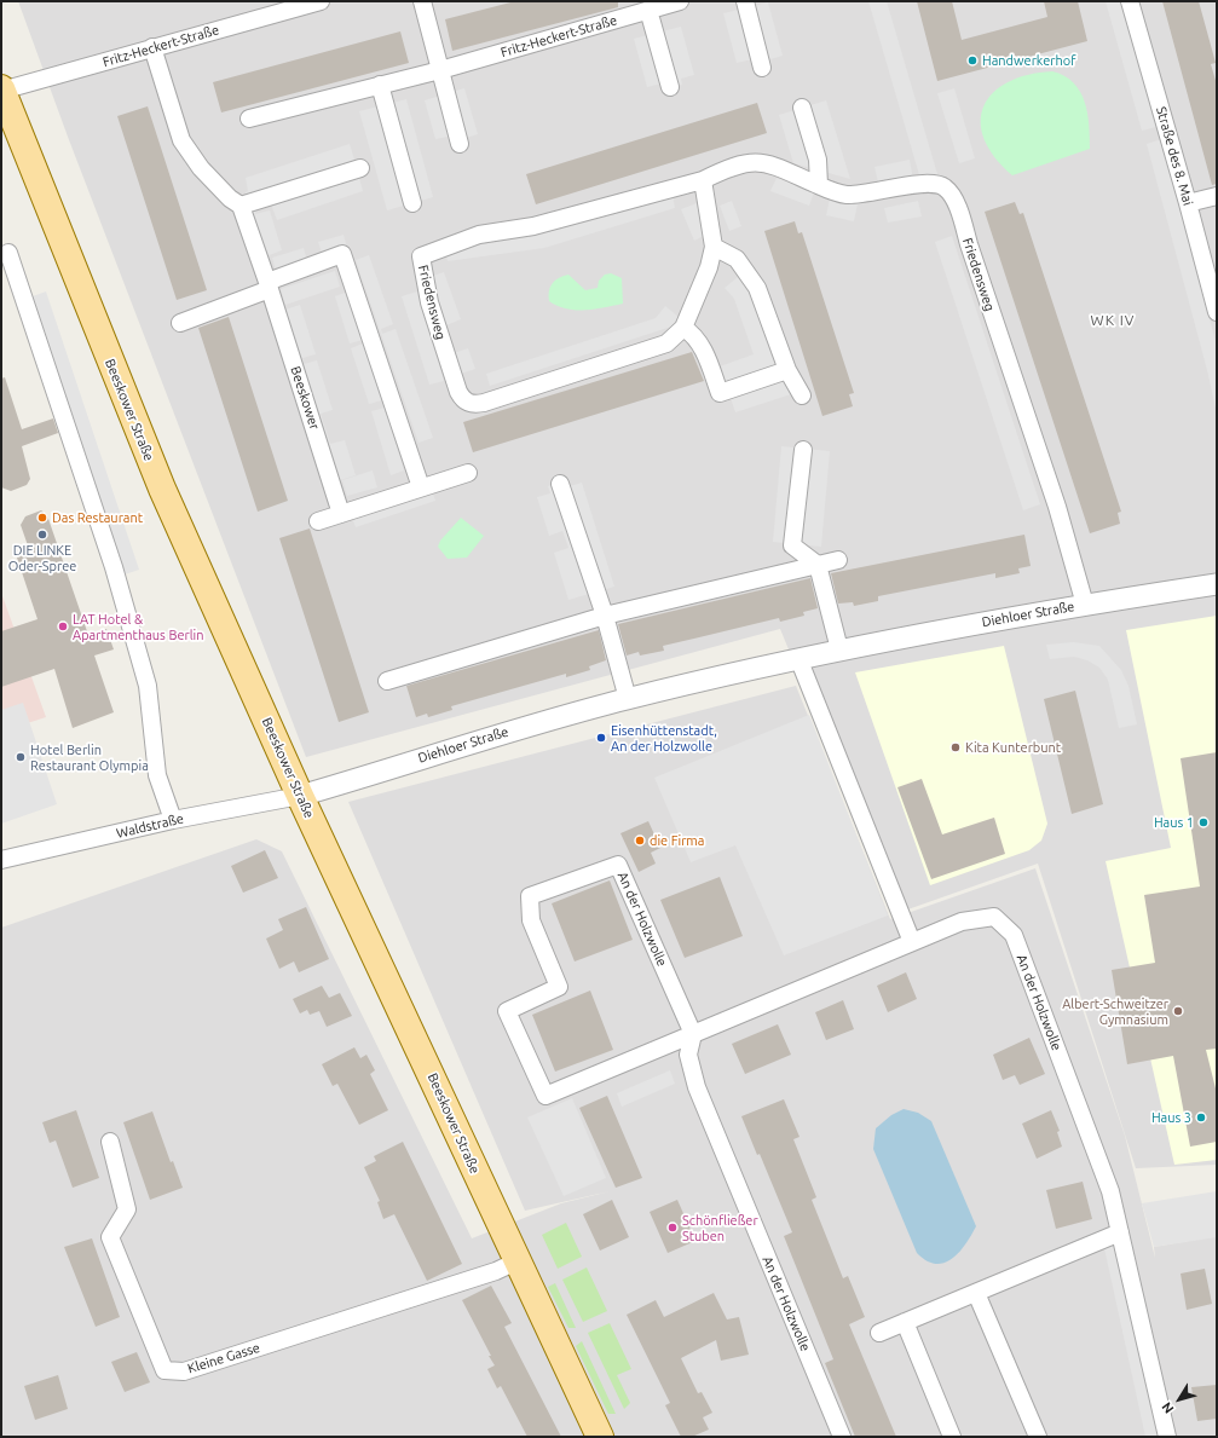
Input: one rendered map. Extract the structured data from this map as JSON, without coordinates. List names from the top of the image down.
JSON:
{
  "streets": {
    "main road": ["Beeskower Straße"],
    "street": [
      "Fritz-Heckert-Straße",
      "Straße des 8. Mai",
      "Friedensweg",
      "Beeskower",
      "Diehloer Straße",
      "Waldstraße",
      "An der Holzwolle",
      "Kleine Gasse"
    ]
  },
  "crossings": [
    ["Fritz-Heckert-Straße", "Beeskower Straße"],
    ["Friedensweg", "Diehloer Straße"],
    ["Beeskower Straße", "Diehloer Straße"],
    ["Beeskower Straße", "Waldstraße"],
    ["Beeskower Straße", "Kleine Gasse"],
    ["Diehloer Straße", "Waldstraße"]
  ],
  "districts": ["WK IV"],
  "places": [
    "Handwerkerhof",
    "Das Restaurant",
    "DIE LINKE Oder-Spree",
    "LAT Hotel & Apartmenthaus Berlin",
    "Eisenhüttenstadt, An der Holzwolle",
    "Kita Kunterbunt",
    "Hotel Berlin Restaurant Olympia",
    "Haus 1",
    "die Firma",
    "Albert-Schweitzer Gymnasium",
    "Haus 3",
    "Schönfließer Stuben"
  ],
  "north": "bottom left"
}
